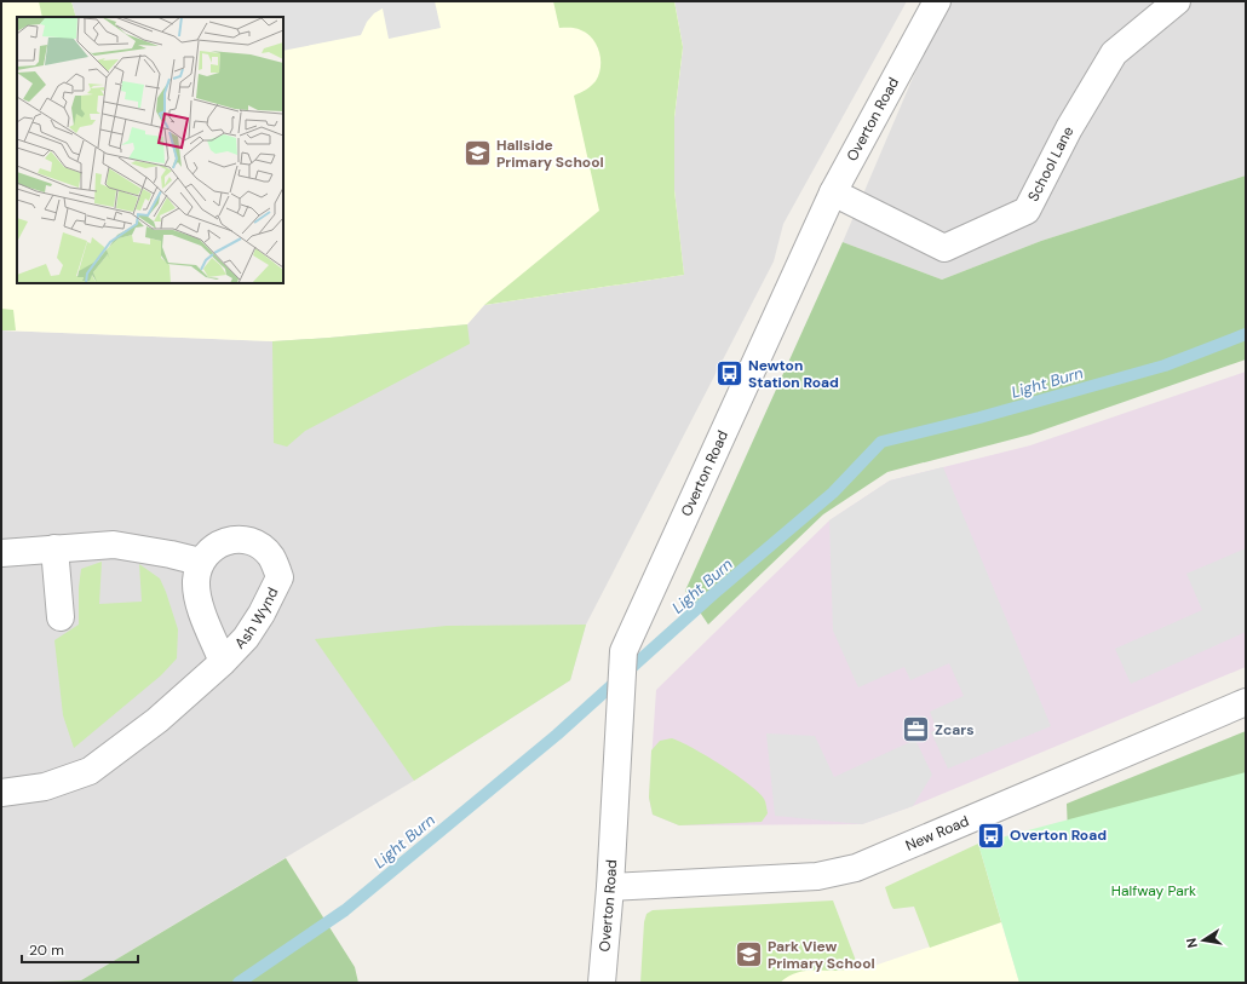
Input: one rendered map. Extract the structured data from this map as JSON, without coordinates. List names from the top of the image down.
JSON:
{
  "streets": {
    "street": [
      "Overton Road",
      "School Lane",
      "Ash Wynd",
      "New Road"
    ]
  },
  "crossings": [
    ["Overton Road", "School Lane"],
    ["Overton Road", "New Road"]
  ],
  "water": ["Light Burn"],
  "parks": ["Halfway Park"],
  "places": {
    "school or university": ["Hallside Primary School", "Park View Primary School"],
    "bus stop": ["Newton Station Road", "Overton Road"],
    "office": ["Zcars"]
  },
  "scale_bar": "20 m",
  "north": "left"
}
